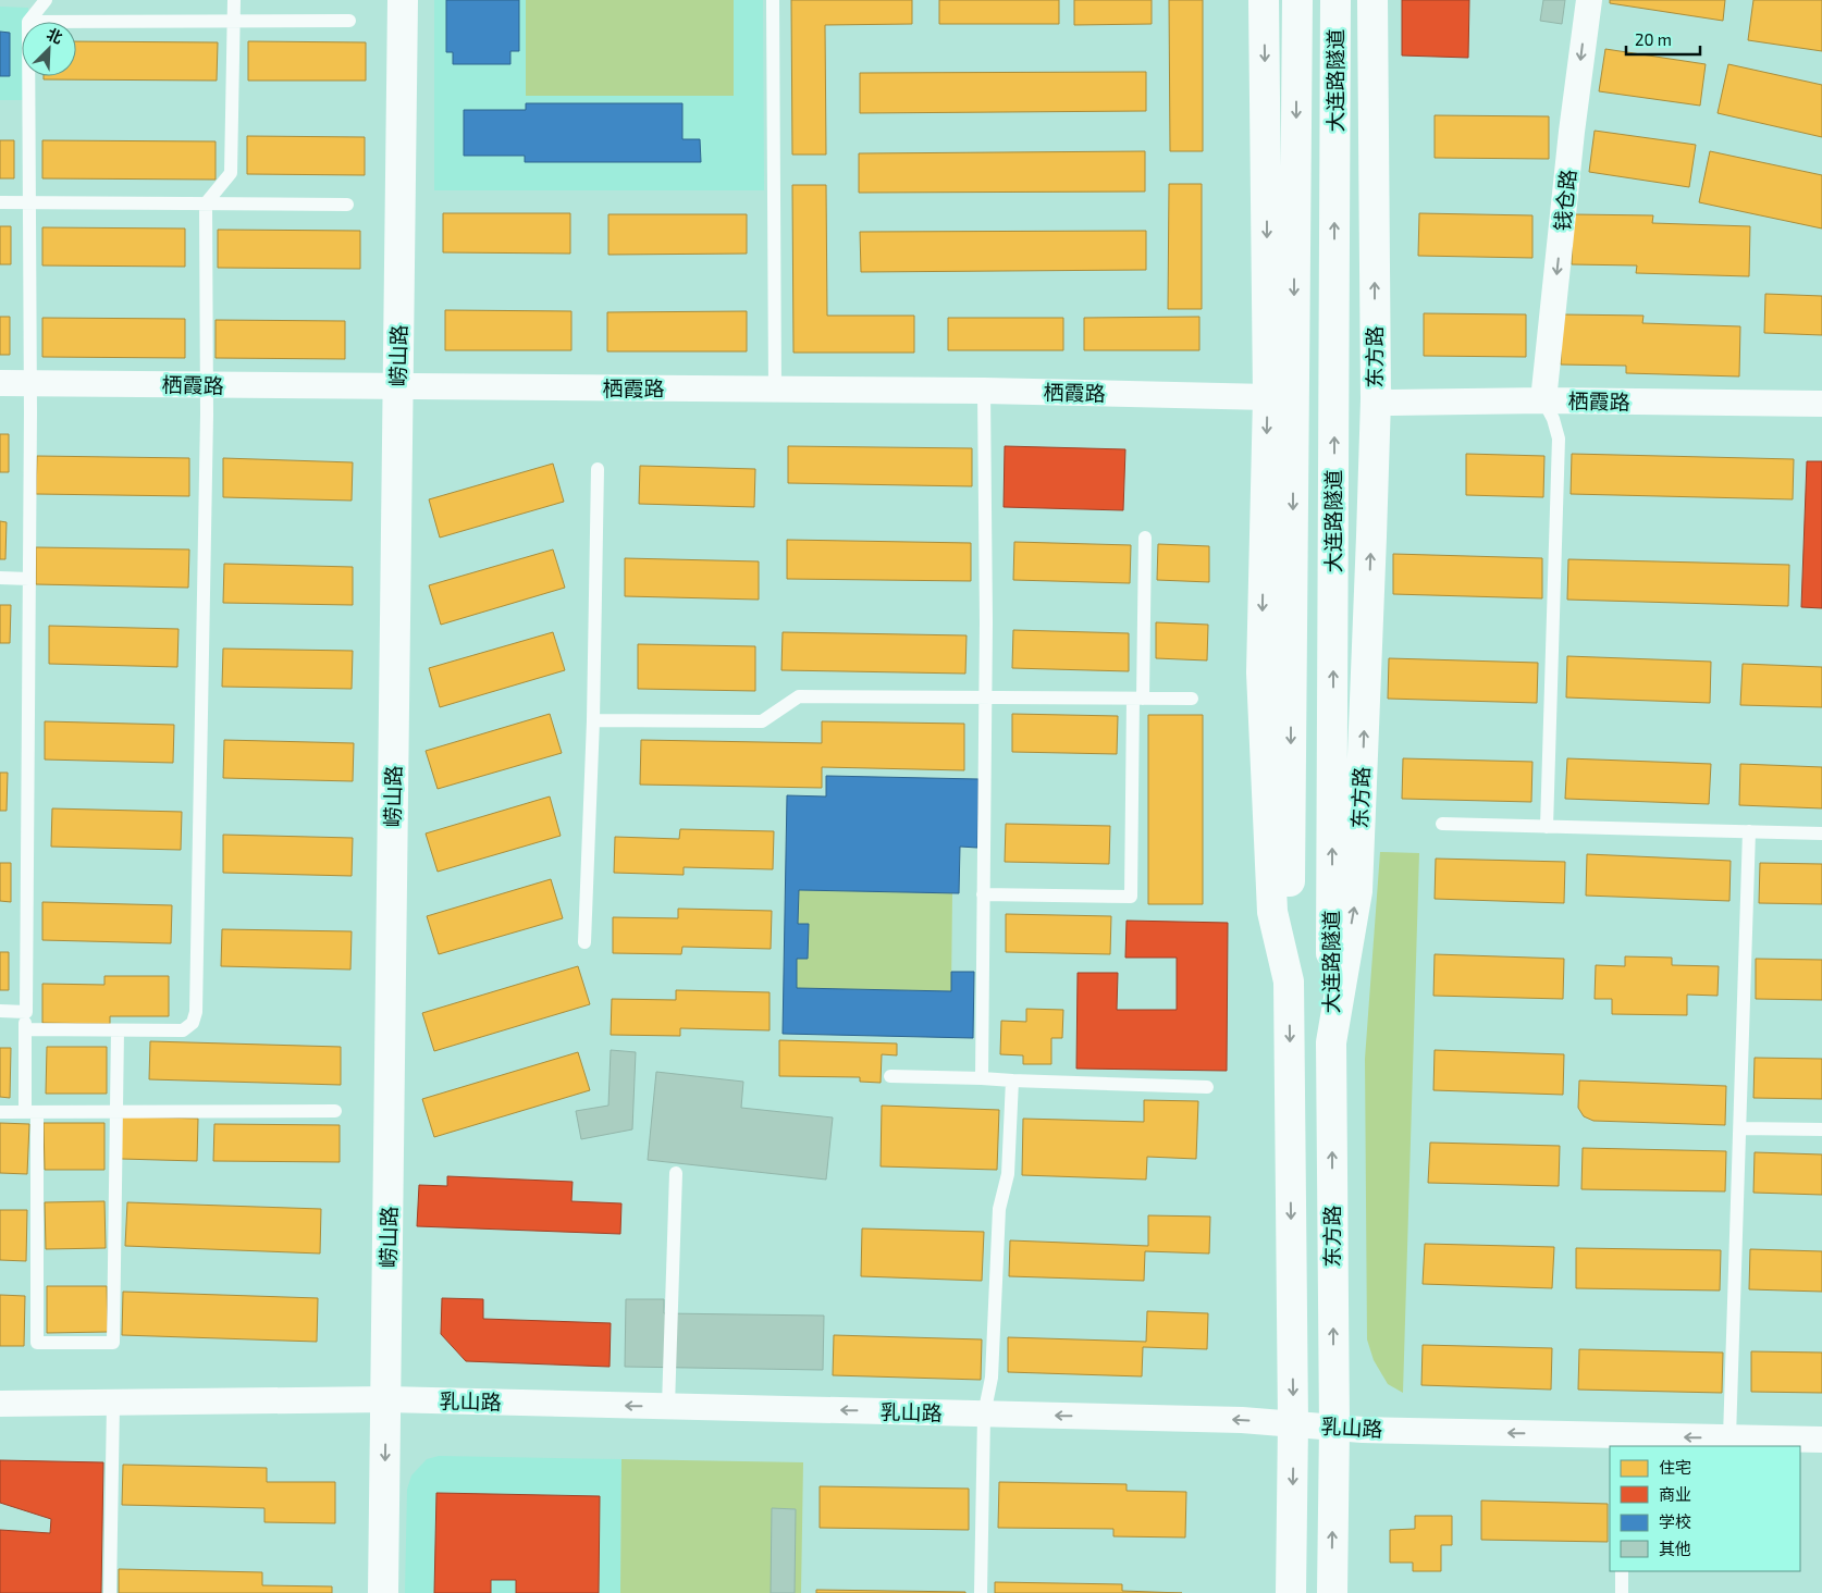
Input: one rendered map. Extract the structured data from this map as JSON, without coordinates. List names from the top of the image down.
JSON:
{
  "streets": {
    "main road": ["大连路隧道", "崂山路", "东方路"],
    "street": ["钱仓路", "栖霞路", "乳山路"]
  },
  "crossings": [
    ["大连路隧道", "东方路"],
    ["钱仓路", "栖霞路"],
    ["崂山路", "栖霞路"],
    ["崂山路", "乳山路"],
    ["东方路", "栖霞路"],
    ["东方路", "乳山路"]
  ],
  "one_way": ["钱仓路", "乳山路"],
  "legend": [
    "住宅",
    "商业",
    "学校",
    "其他"
  ],
  "scale_bar": "20 m",
  "north": "top right"
}
